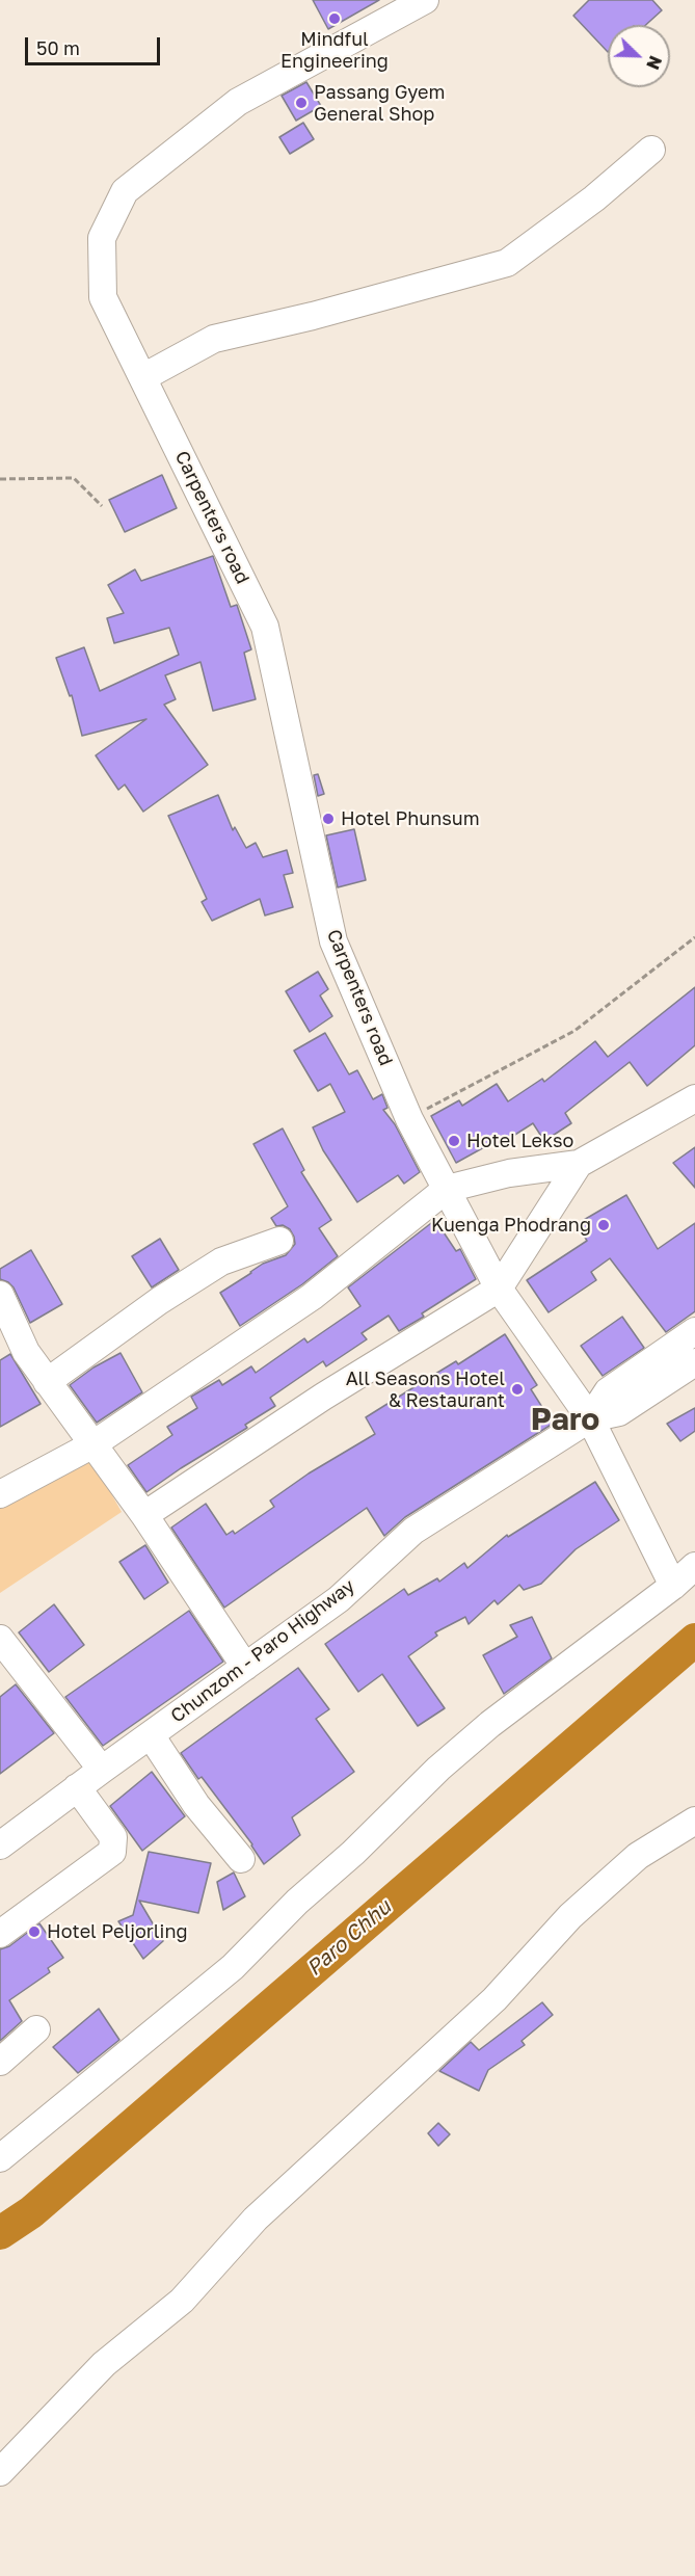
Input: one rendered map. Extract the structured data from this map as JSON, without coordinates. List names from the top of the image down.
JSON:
{
  "streets": {
    "street": ["Carpenters road", "Chunzom - Paro Highway"]
  },
  "crossings": [
    ["Carpenters road", "Chunzom - Paro Highway"]
  ],
  "districts": ["Paro"],
  "water": ["Paro Chhu"],
  "places": [
    "Mindful Engineering",
    "Passang Gyem General Shop",
    "Hotel Phunsum",
    "Hotel Lekso",
    "Kuenga Phodrang",
    "All Seasons Hotel & Restaurant",
    "Hotel Peljorling"
  ],
  "scale_bar": "50 m",
  "north": "bottom right"
}
